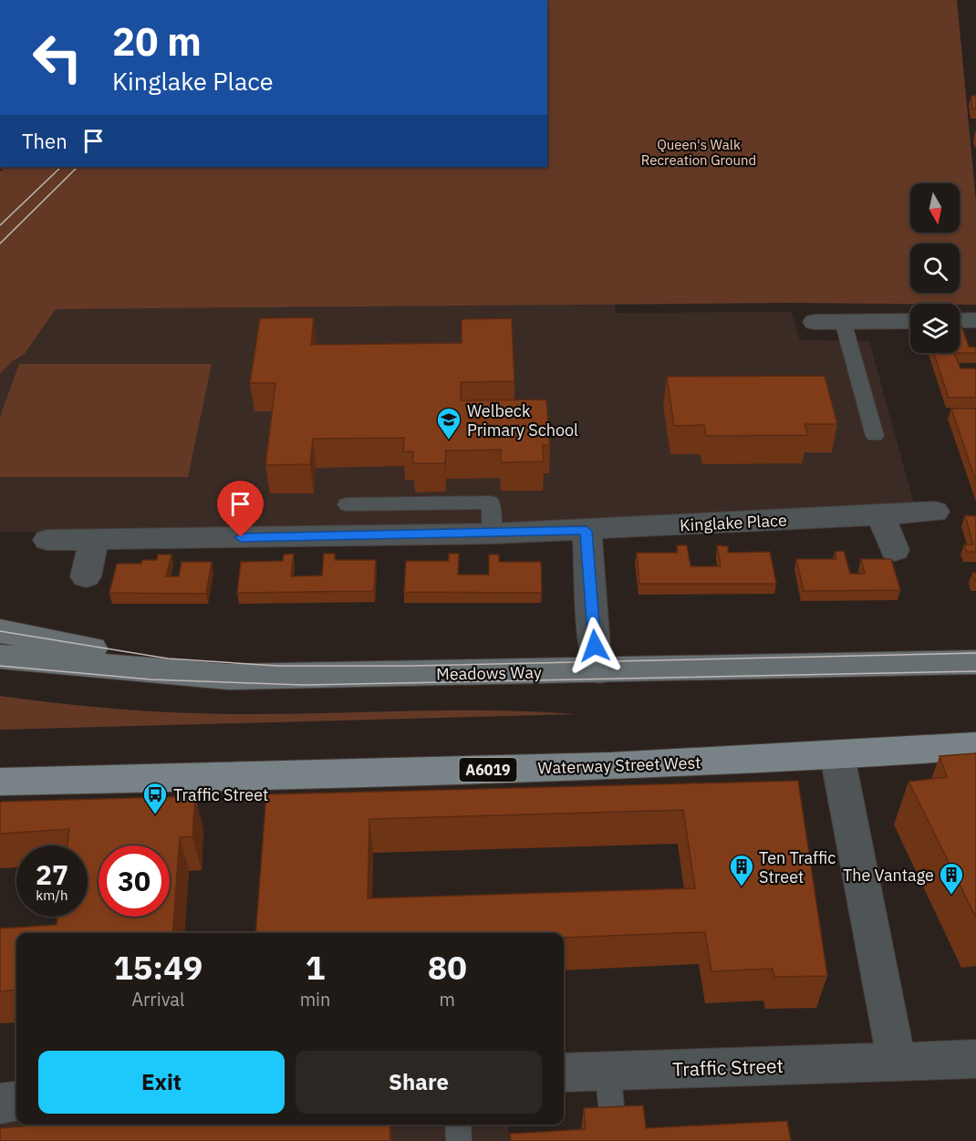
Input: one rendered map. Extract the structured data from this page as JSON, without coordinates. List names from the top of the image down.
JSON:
{
  "streets": {
    "main road": ["Waterway Street West", "A6019"],
    "street": ["Kinglake Place", "Meadows Way", "Traffic Street"]
  },
  "parks": ["Queen's Walk Recreation Ground"],
  "places": {
    "school or university": ["Welbeck Primary School"],
    "bus stop": ["Traffic Street"],
    "building": ["Ten Traffic Street", "The Vantage"]
  },
  "north": "bottom",
  "page": {
    "turn": ["20 m", "Kinglake Place"],
    "then": "Then",
    "speed": "27 km/h",
    "limit": "30",
    "eta": [
      "15:49",
      "Arrival",
      "1",
      "min",
      "80",
      "m"
    ],
    "buttons": ["Exit", "Share"]
  }
}
